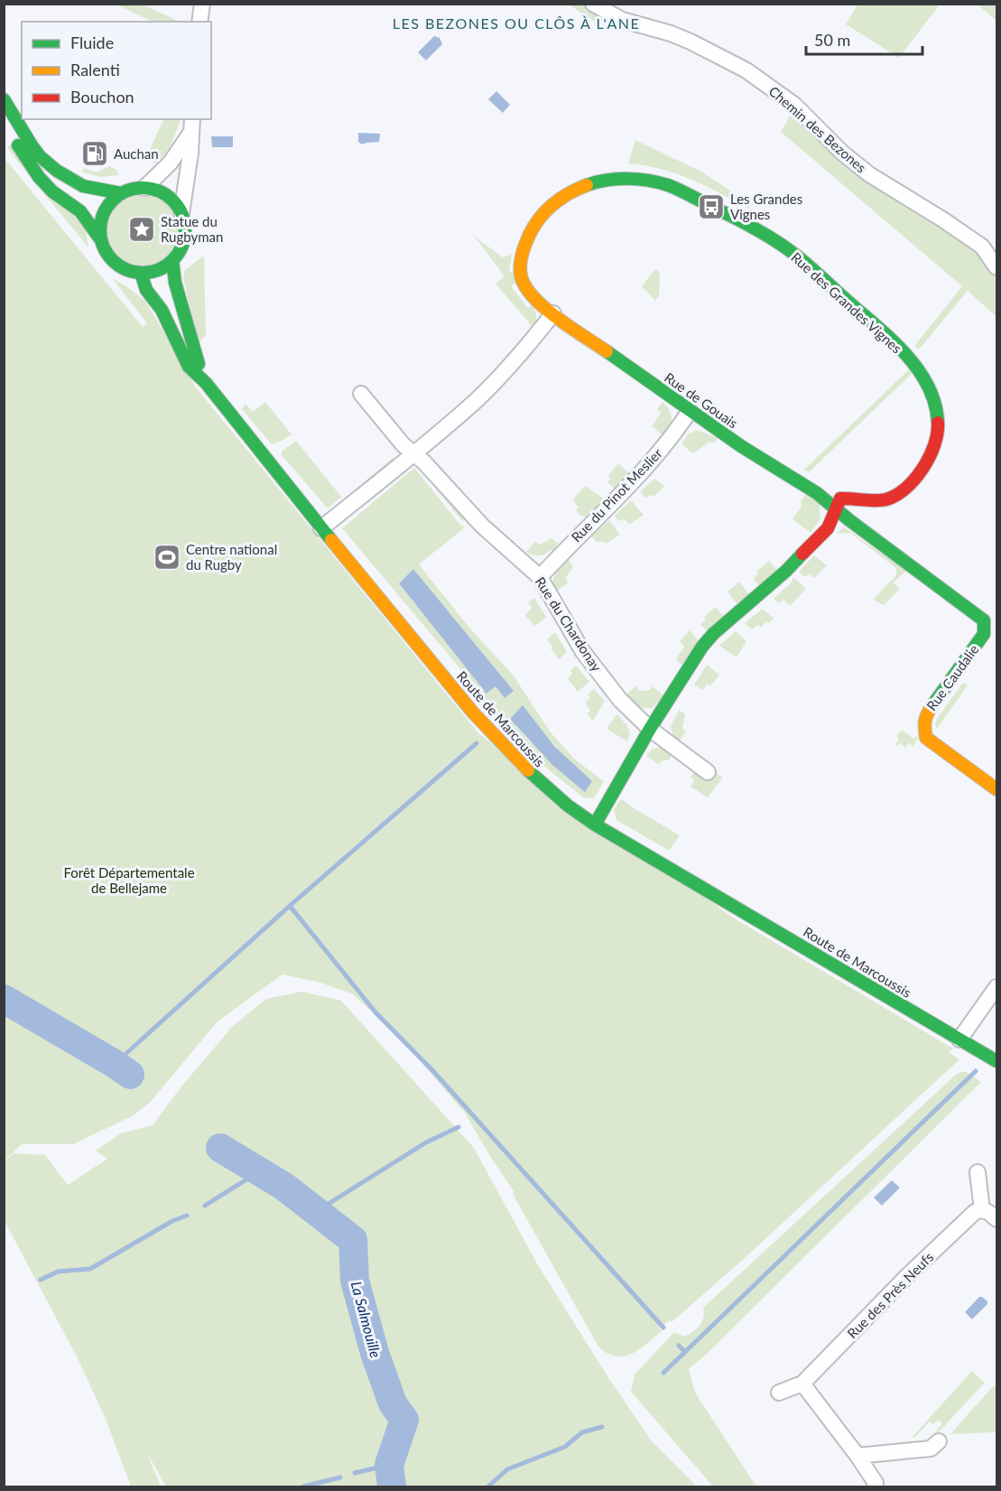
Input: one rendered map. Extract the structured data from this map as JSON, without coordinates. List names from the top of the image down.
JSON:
{
  "streets": {
    "street": [
      "Chemin des Bezones",
      "Rue des Grandes Vignes",
      "Rue de Gouais",
      "Rue du Pinot Meslier",
      "Rue du Chardonay",
      "Rue Caudalie",
      "Route de Marcoussis",
      "Rue des Près Neufs"
    ]
  },
  "crossings": [
    ["Rue des Grandes Vignes", "Rue de Gouais"],
    ["Rue des Grandes Vignes", "Rue Caudalie"],
    ["Rue de Gouais", "Rue du Pinot Meslier"],
    ["Rue de Gouais", "Rue Caudalie"],
    ["Rue du Pinot Meslier", "Rue du Chardonay"]
  ],
  "districts": ["LES BEZONES OU CLÔS À L'ANE"],
  "water": ["La Salmouille"],
  "parks": ["Forêt Départementale de Bellejame"],
  "places": {
    "fuel station": ["Auchan"],
    "bus stop": ["Les Grandes Vignes"],
    "place": ["Statue du Rugbyman"],
    "sports": ["Centre national du Rugby"]
  },
  "legend": ["Fluide", "Ralenti", "Bouchon"],
  "scale_bar": "50 m"
}
